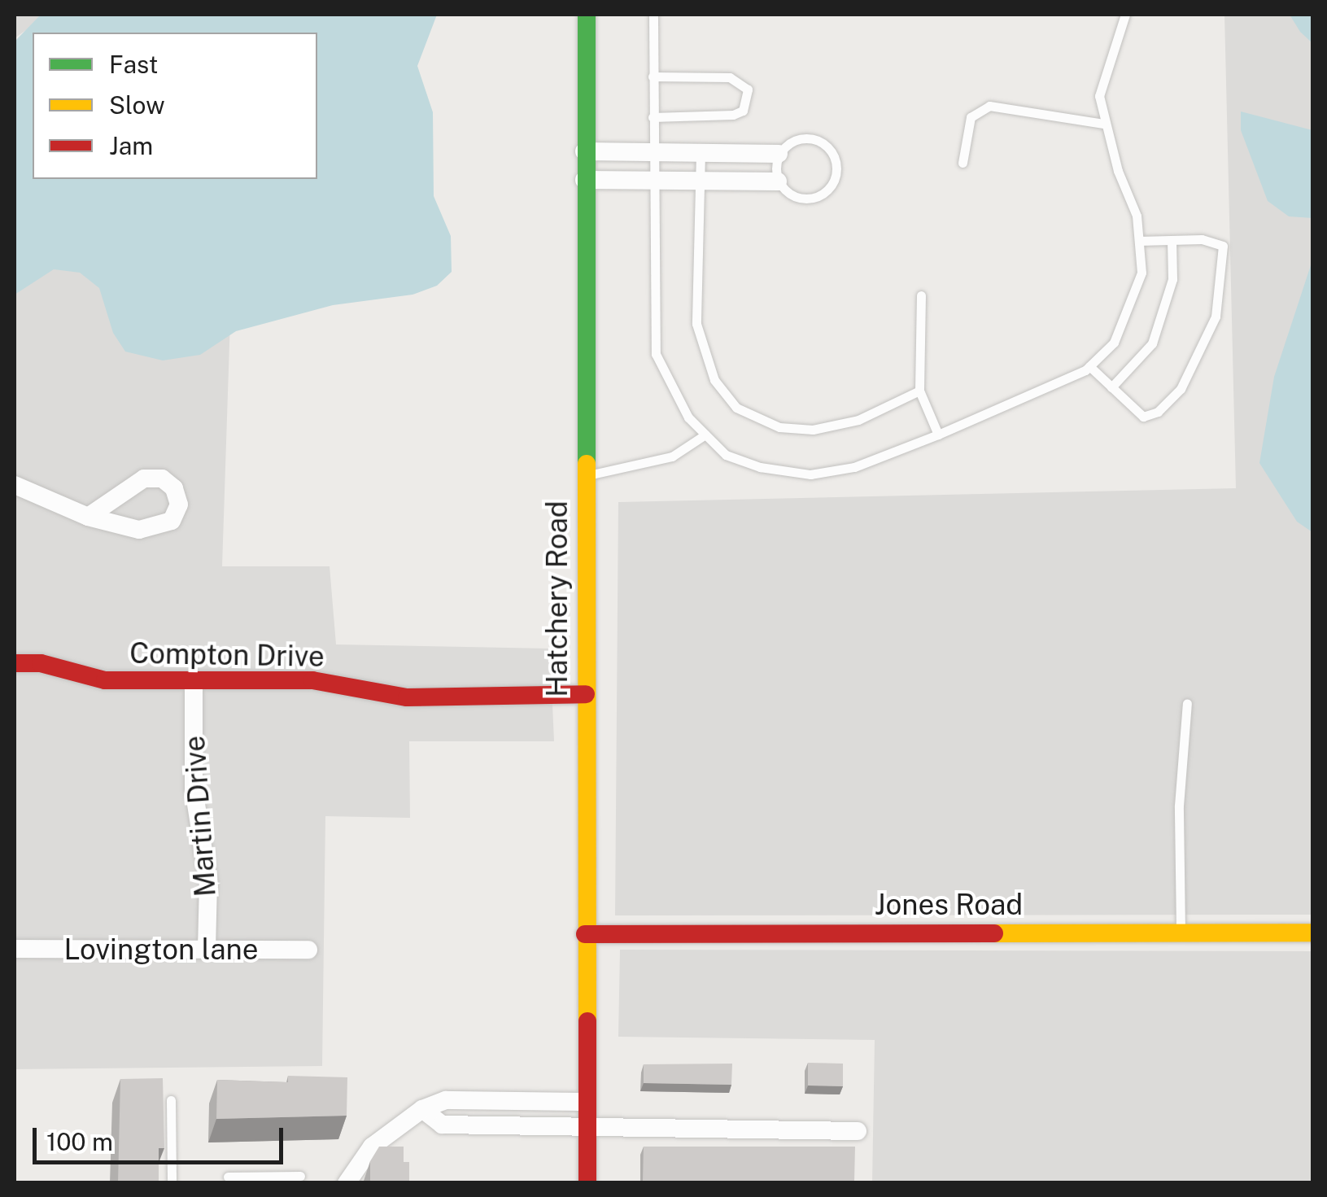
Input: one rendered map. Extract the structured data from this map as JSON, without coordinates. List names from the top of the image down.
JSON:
{
  "streets": {
    "street": [
      "Hatchery Road",
      "Compton Drive",
      "Martin Drive",
      "Jones Road",
      "Lovington lane"
    ]
  },
  "crossings": [
    ["Hatchery Road", "Compton Drive"],
    ["Hatchery Road", "Jones Road"],
    ["Compton Drive", "Martin Drive"],
    ["Martin Drive", "Lovington lane"]
  ],
  "legend": ["Fast", "Slow", "Jam"],
  "scale_bar": "100 m"
}
